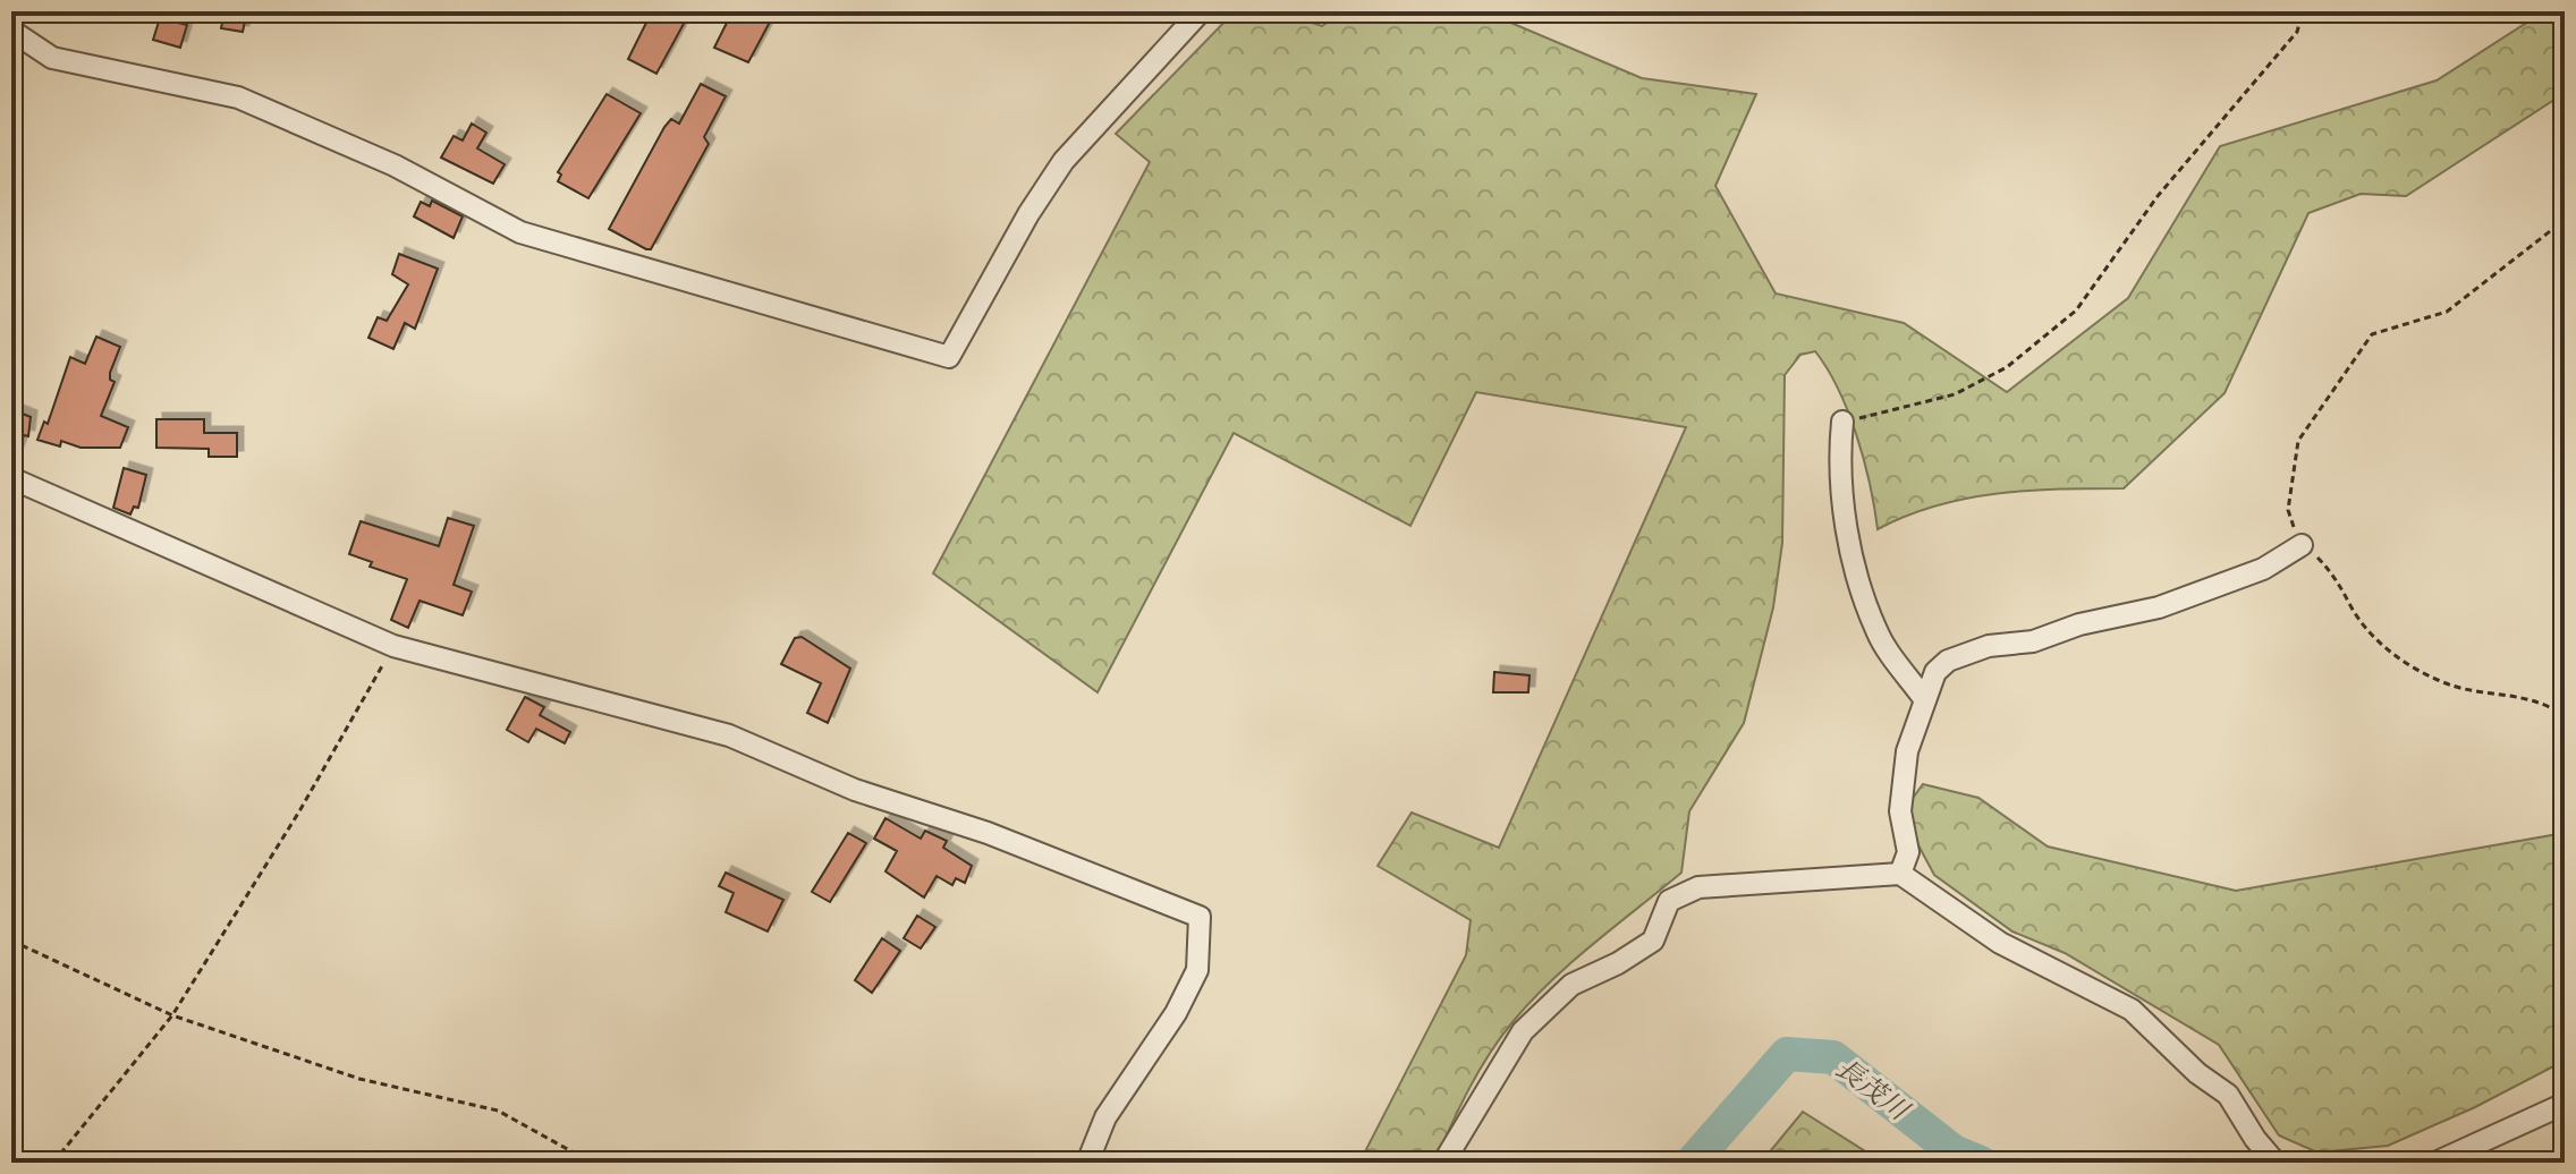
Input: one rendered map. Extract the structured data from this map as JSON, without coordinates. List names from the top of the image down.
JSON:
{
  "water": ["長茂川"]
}
